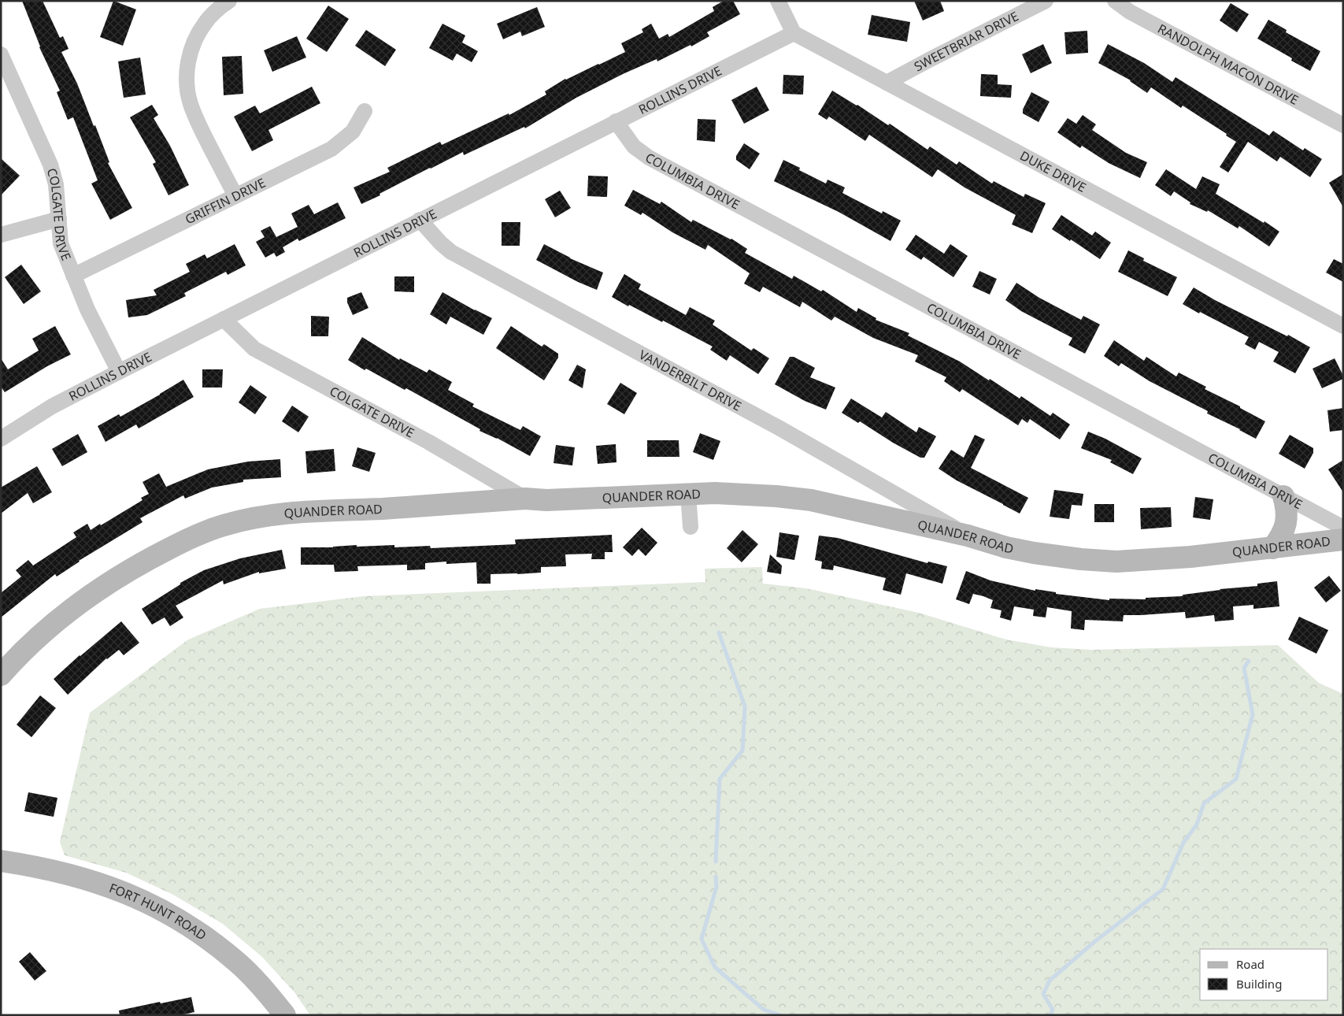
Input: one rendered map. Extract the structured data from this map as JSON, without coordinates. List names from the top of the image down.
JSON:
{
  "streets": {
    "street": [
      "SWEETBRIAR DRIVE",
      "RANDOLPH MACON DRIVE",
      "ROLLINS DRIVE",
      "DUKE DRIVE",
      "COLUMBIA DRIVE",
      "GRIFFIN DRIVE",
      "COLGATE DRIVE",
      "VANDERBILT DRIVE",
      "QUANDER ROAD",
      "FORT HUNT ROAD"
    ]
  },
  "crossings": [
    ["SWEETBRIAR DRIVE", "DUKE DRIVE"],
    ["ROLLINS DRIVE", "DUKE DRIVE"],
    ["ROLLINS DRIVE", "COLUMBIA DRIVE"],
    ["ROLLINS DRIVE", "COLGATE DRIVE"],
    ["ROLLINS DRIVE", "VANDERBILT DRIVE"],
    ["GRIFFIN DRIVE", "COLGATE DRIVE"],
    ["COLGATE DRIVE", "QUANDER ROAD"],
    ["VANDERBILT DRIVE", "QUANDER ROAD"]
  ],
  "legend": ["Road", "Building"]
}
